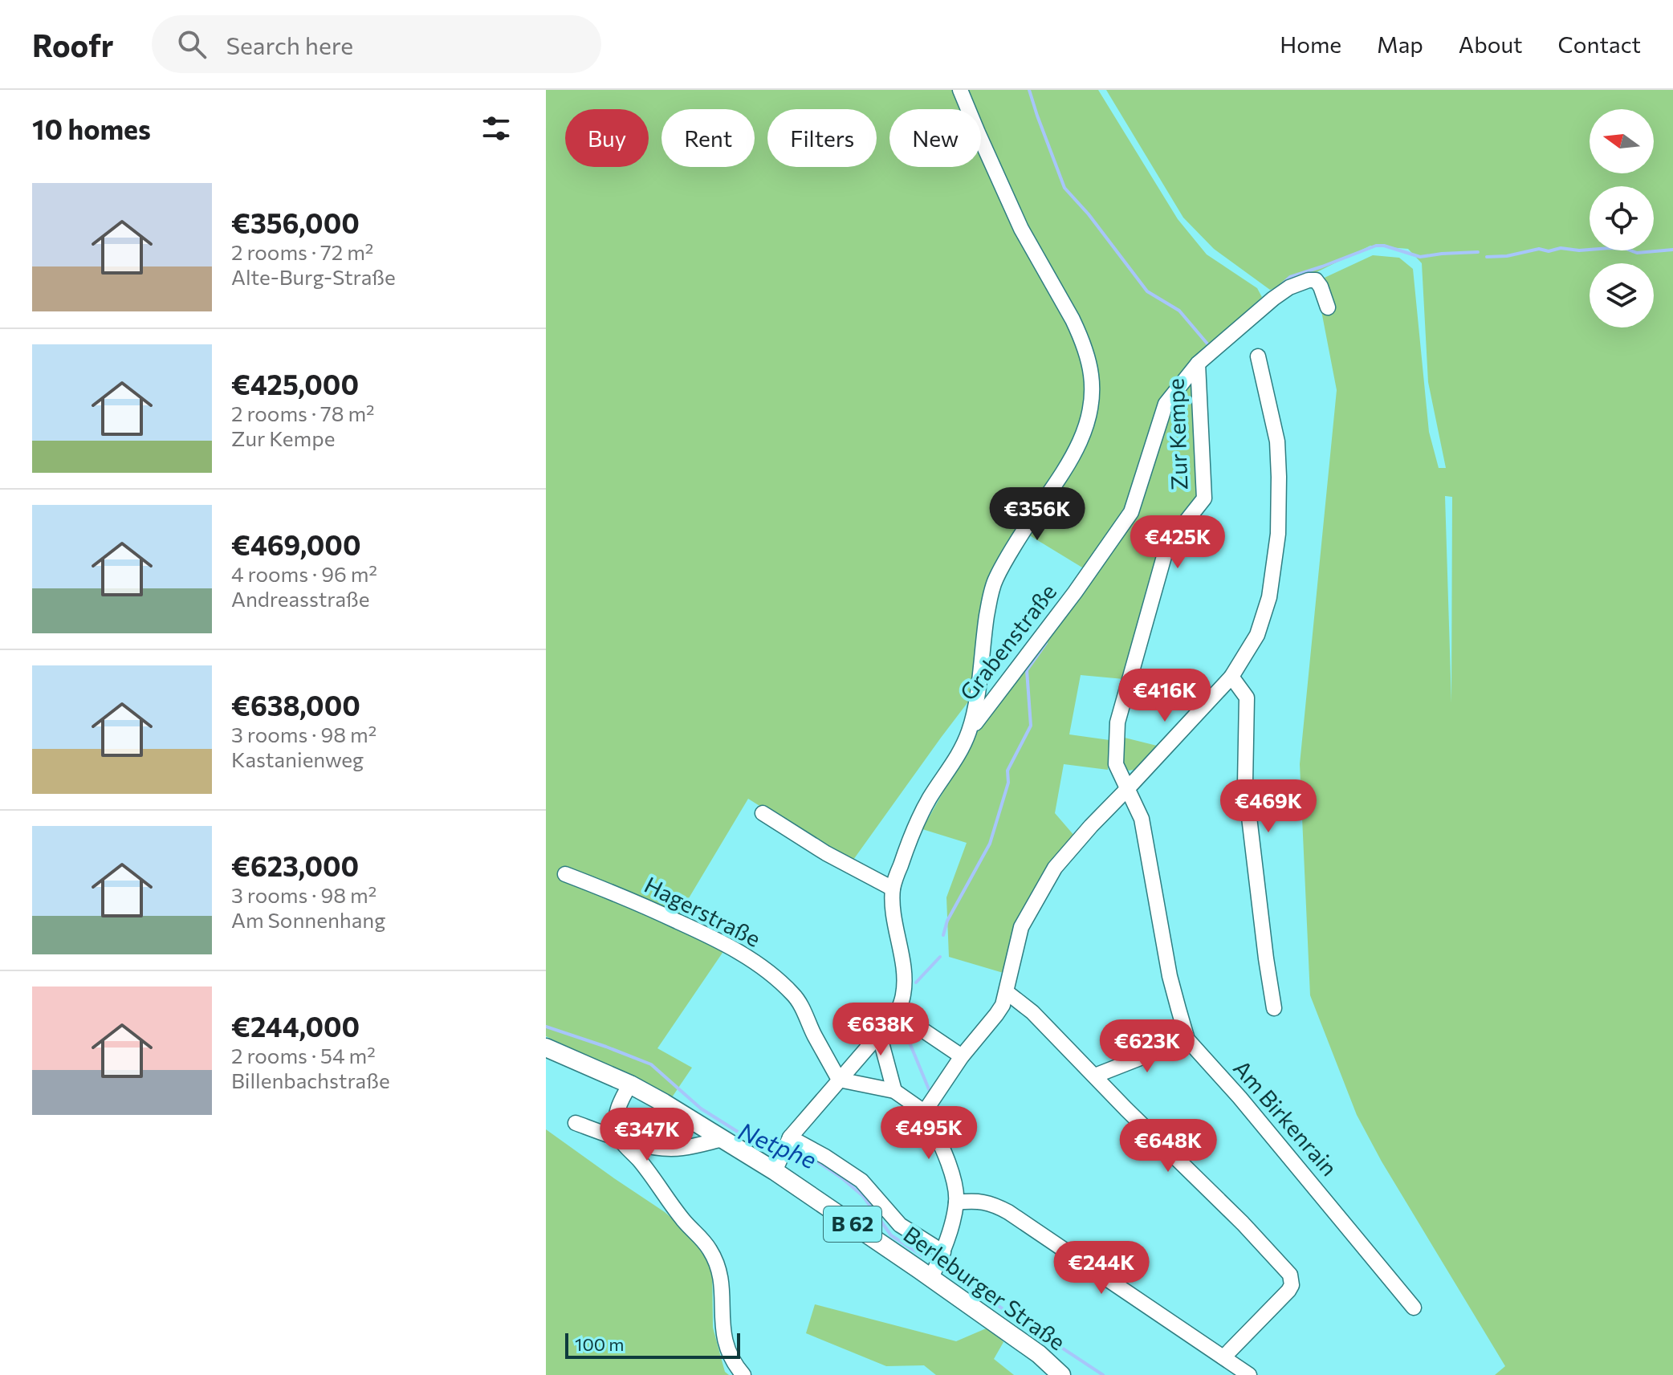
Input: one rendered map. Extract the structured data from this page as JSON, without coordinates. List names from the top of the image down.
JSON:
{
  "streets": {
    "main road": ["B 62", "Berleburger Straße"],
    "street": [
      "Zur Kempe",
      "Grabenstraße",
      "Hagerstraße",
      "Am Birkenrain"
    ]
  },
  "crossings": [
    ["Zur Kempe", "Grabenstraße"],
    ["Zur Kempe", "Am Birkenrain"]
  ],
  "water": ["Netphe"],
  "scale_bar": "100 m",
  "north": "left",
  "page": {
    "header": "Roofr",
    "search": "Search here",
    "nav": [
      "Home",
      "Map",
      "About",
      "Contact"
    ],
    "heading": "10 homes",
    "chip": [
      "Buy",
      "Rent",
      "Filters",
      "New"
    ],
    "list": [
      {
        "name": "€356,000",
        "note": "2 rooms · 72 m² · Alte-Burg-Straße"
      },
      {
        "name": "€425,000",
        "note": "2 rooms · 78 m² · Zur Kempe"
      },
      {
        "name": "€469,000",
        "note": "4 rooms · 96 m² · Andreasstraße"
      },
      {
        "name": "€638,000",
        "note": "3 rooms · 98 m² · Kastanienweg"
      },
      {
        "name": "€623,000",
        "note": "3 rooms · 98 m² · Am Sonnenhang"
      },
      {
        "name": "€244,000",
        "note": "2 rooms · 54 m² · Billenbachstraße"
      }
    ],
    "price": [
      "€356K",
      "€425K",
      "€416K",
      "€469K",
      "€638K",
      "€623K",
      "€495K",
      "€347K",
      "€648K",
      "€244K"
    ],
    "scale": "100 m"
  }
}
